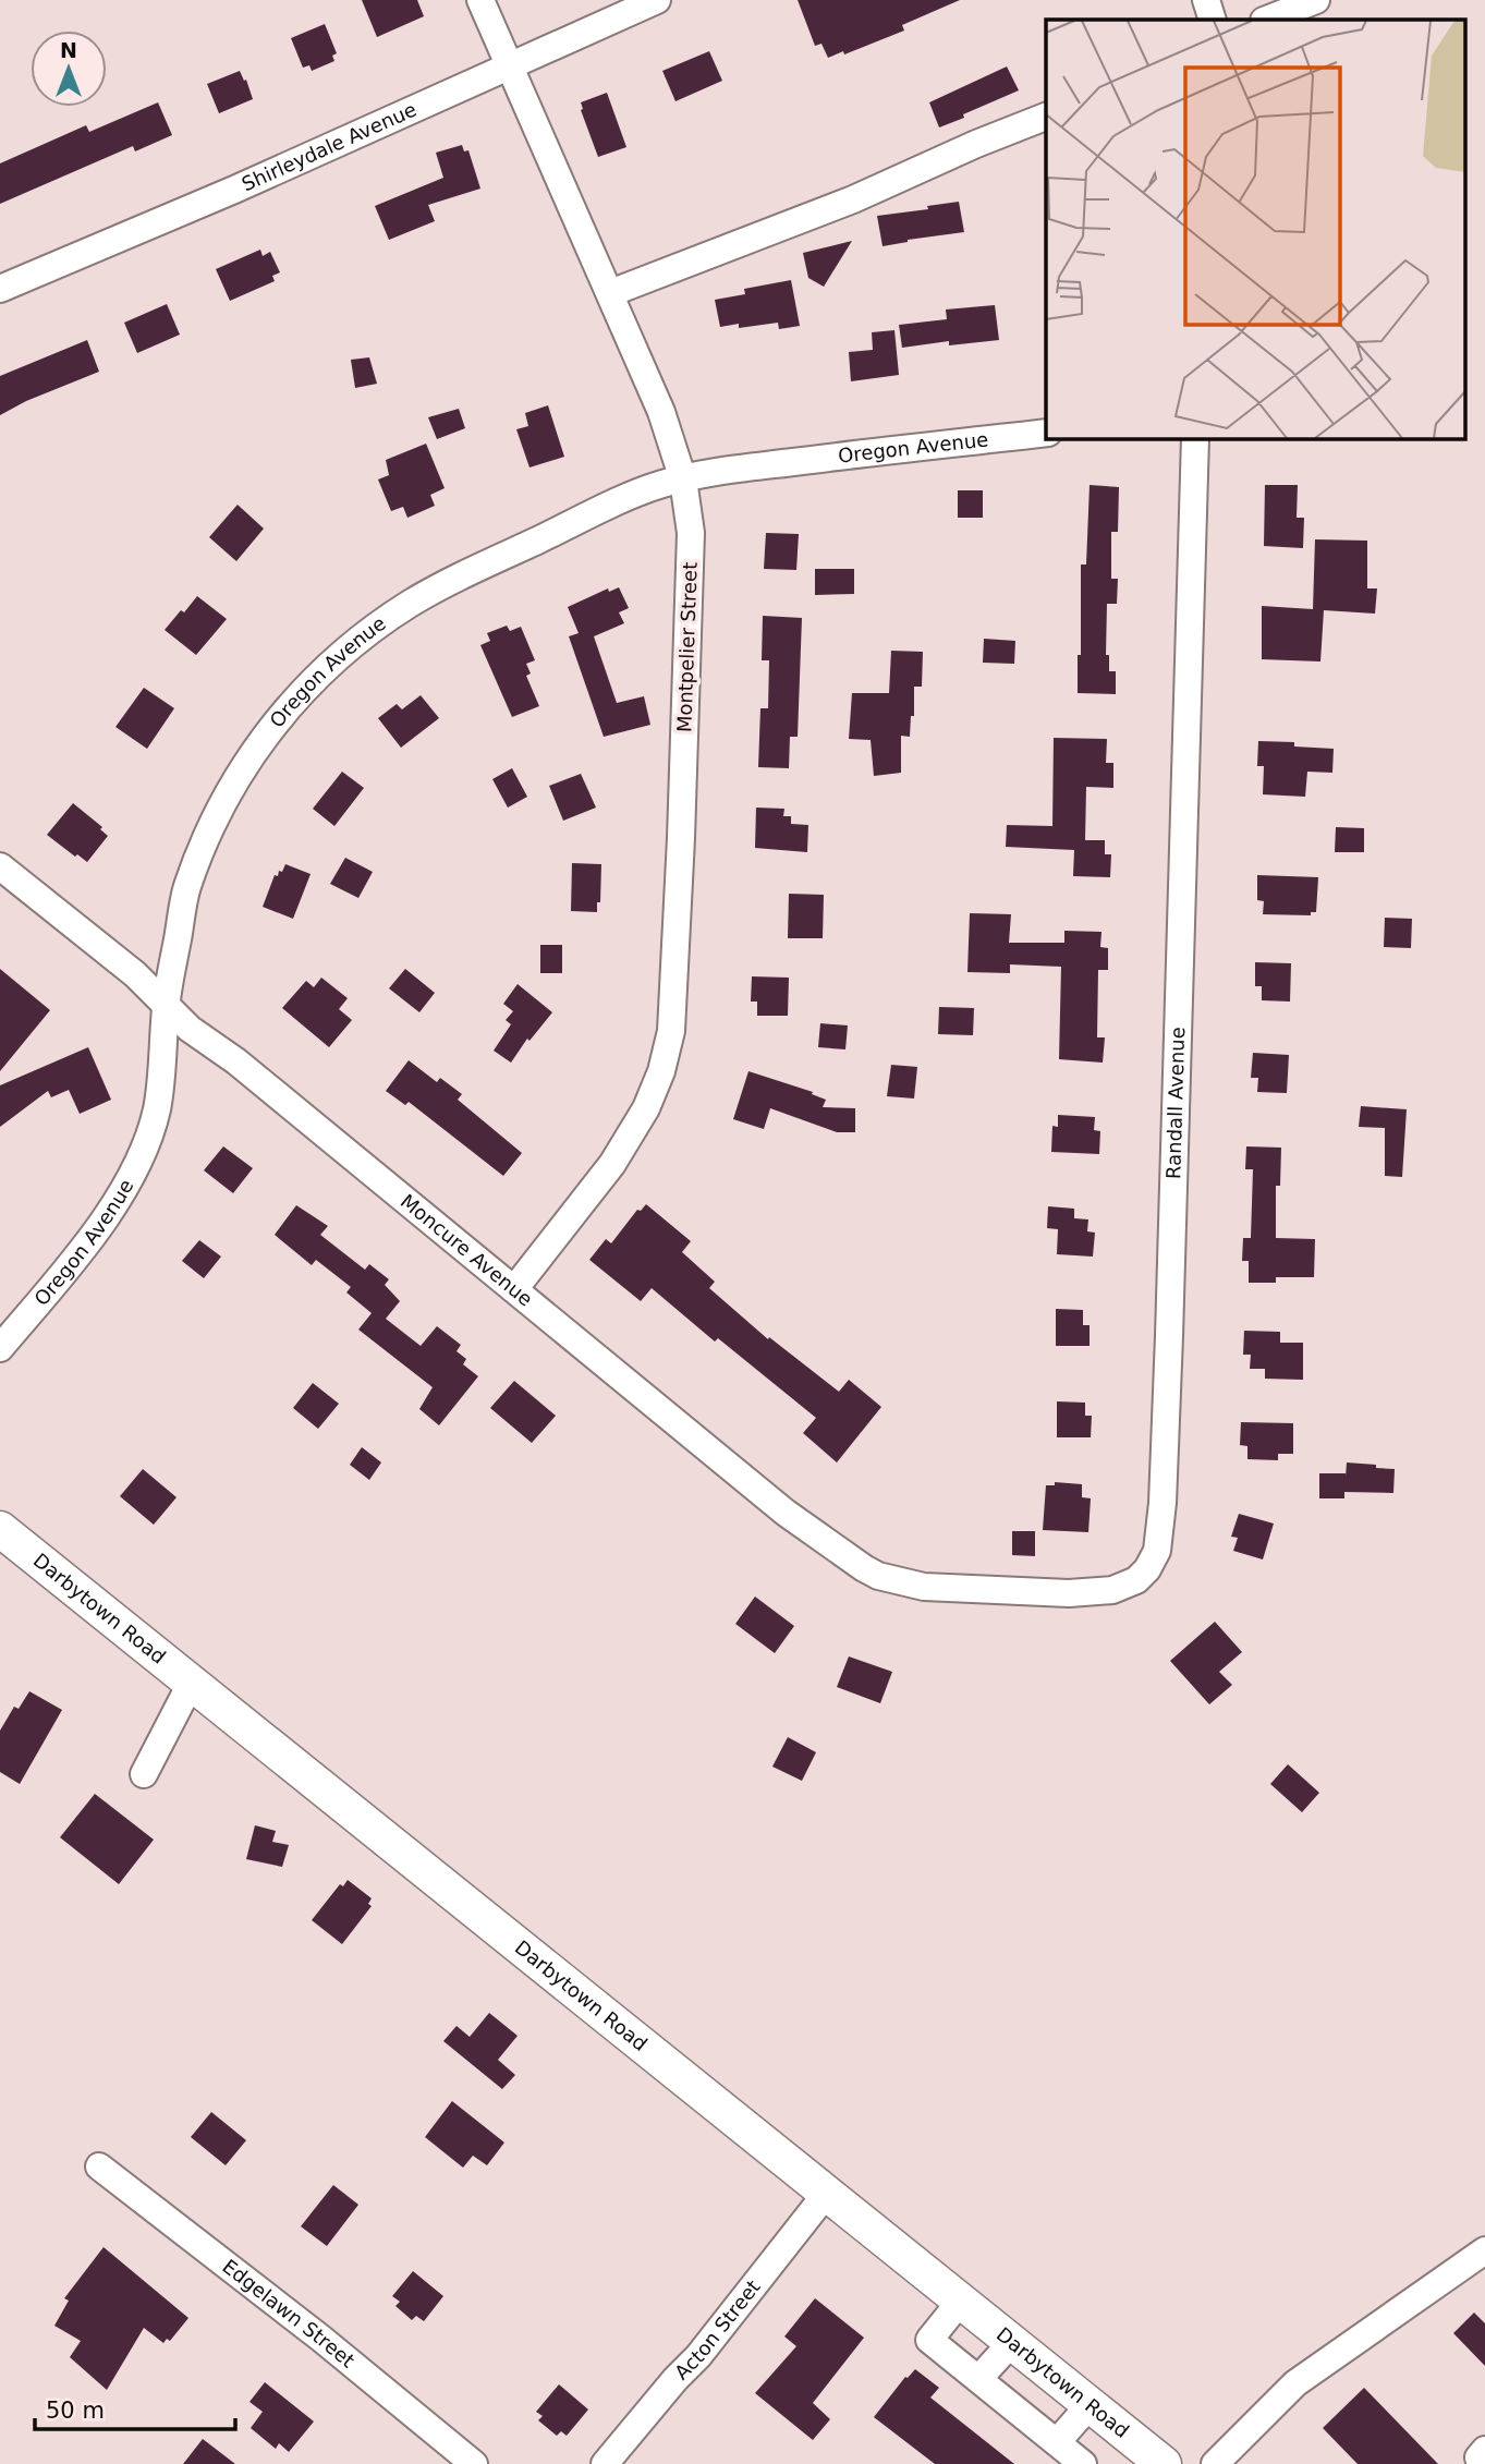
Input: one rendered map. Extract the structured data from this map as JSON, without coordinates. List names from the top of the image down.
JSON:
{
  "streets": {
    "main road": ["Darbytown Road"],
    "street": [
      "Shirleydale Avenue",
      "Oregon Avenue",
      "Montpelier Street",
      "Randall Avenue",
      "Moncure Avenue",
      "Edgelawn Street",
      "Acton Street"
    ]
  },
  "crossings": [
    ["Shirleydale Avenue", "Montpelier Street"],
    ["Oregon Avenue", "Montpelier Street"],
    ["Oregon Avenue", "Moncure Avenue"],
    ["Montpelier Street", "Moncure Avenue"],
    ["Randall Avenue", "Moncure Avenue"],
    ["Darbytown Road", "Acton Street"]
  ],
  "scale_bar": "50 m",
  "north": "top"
}
